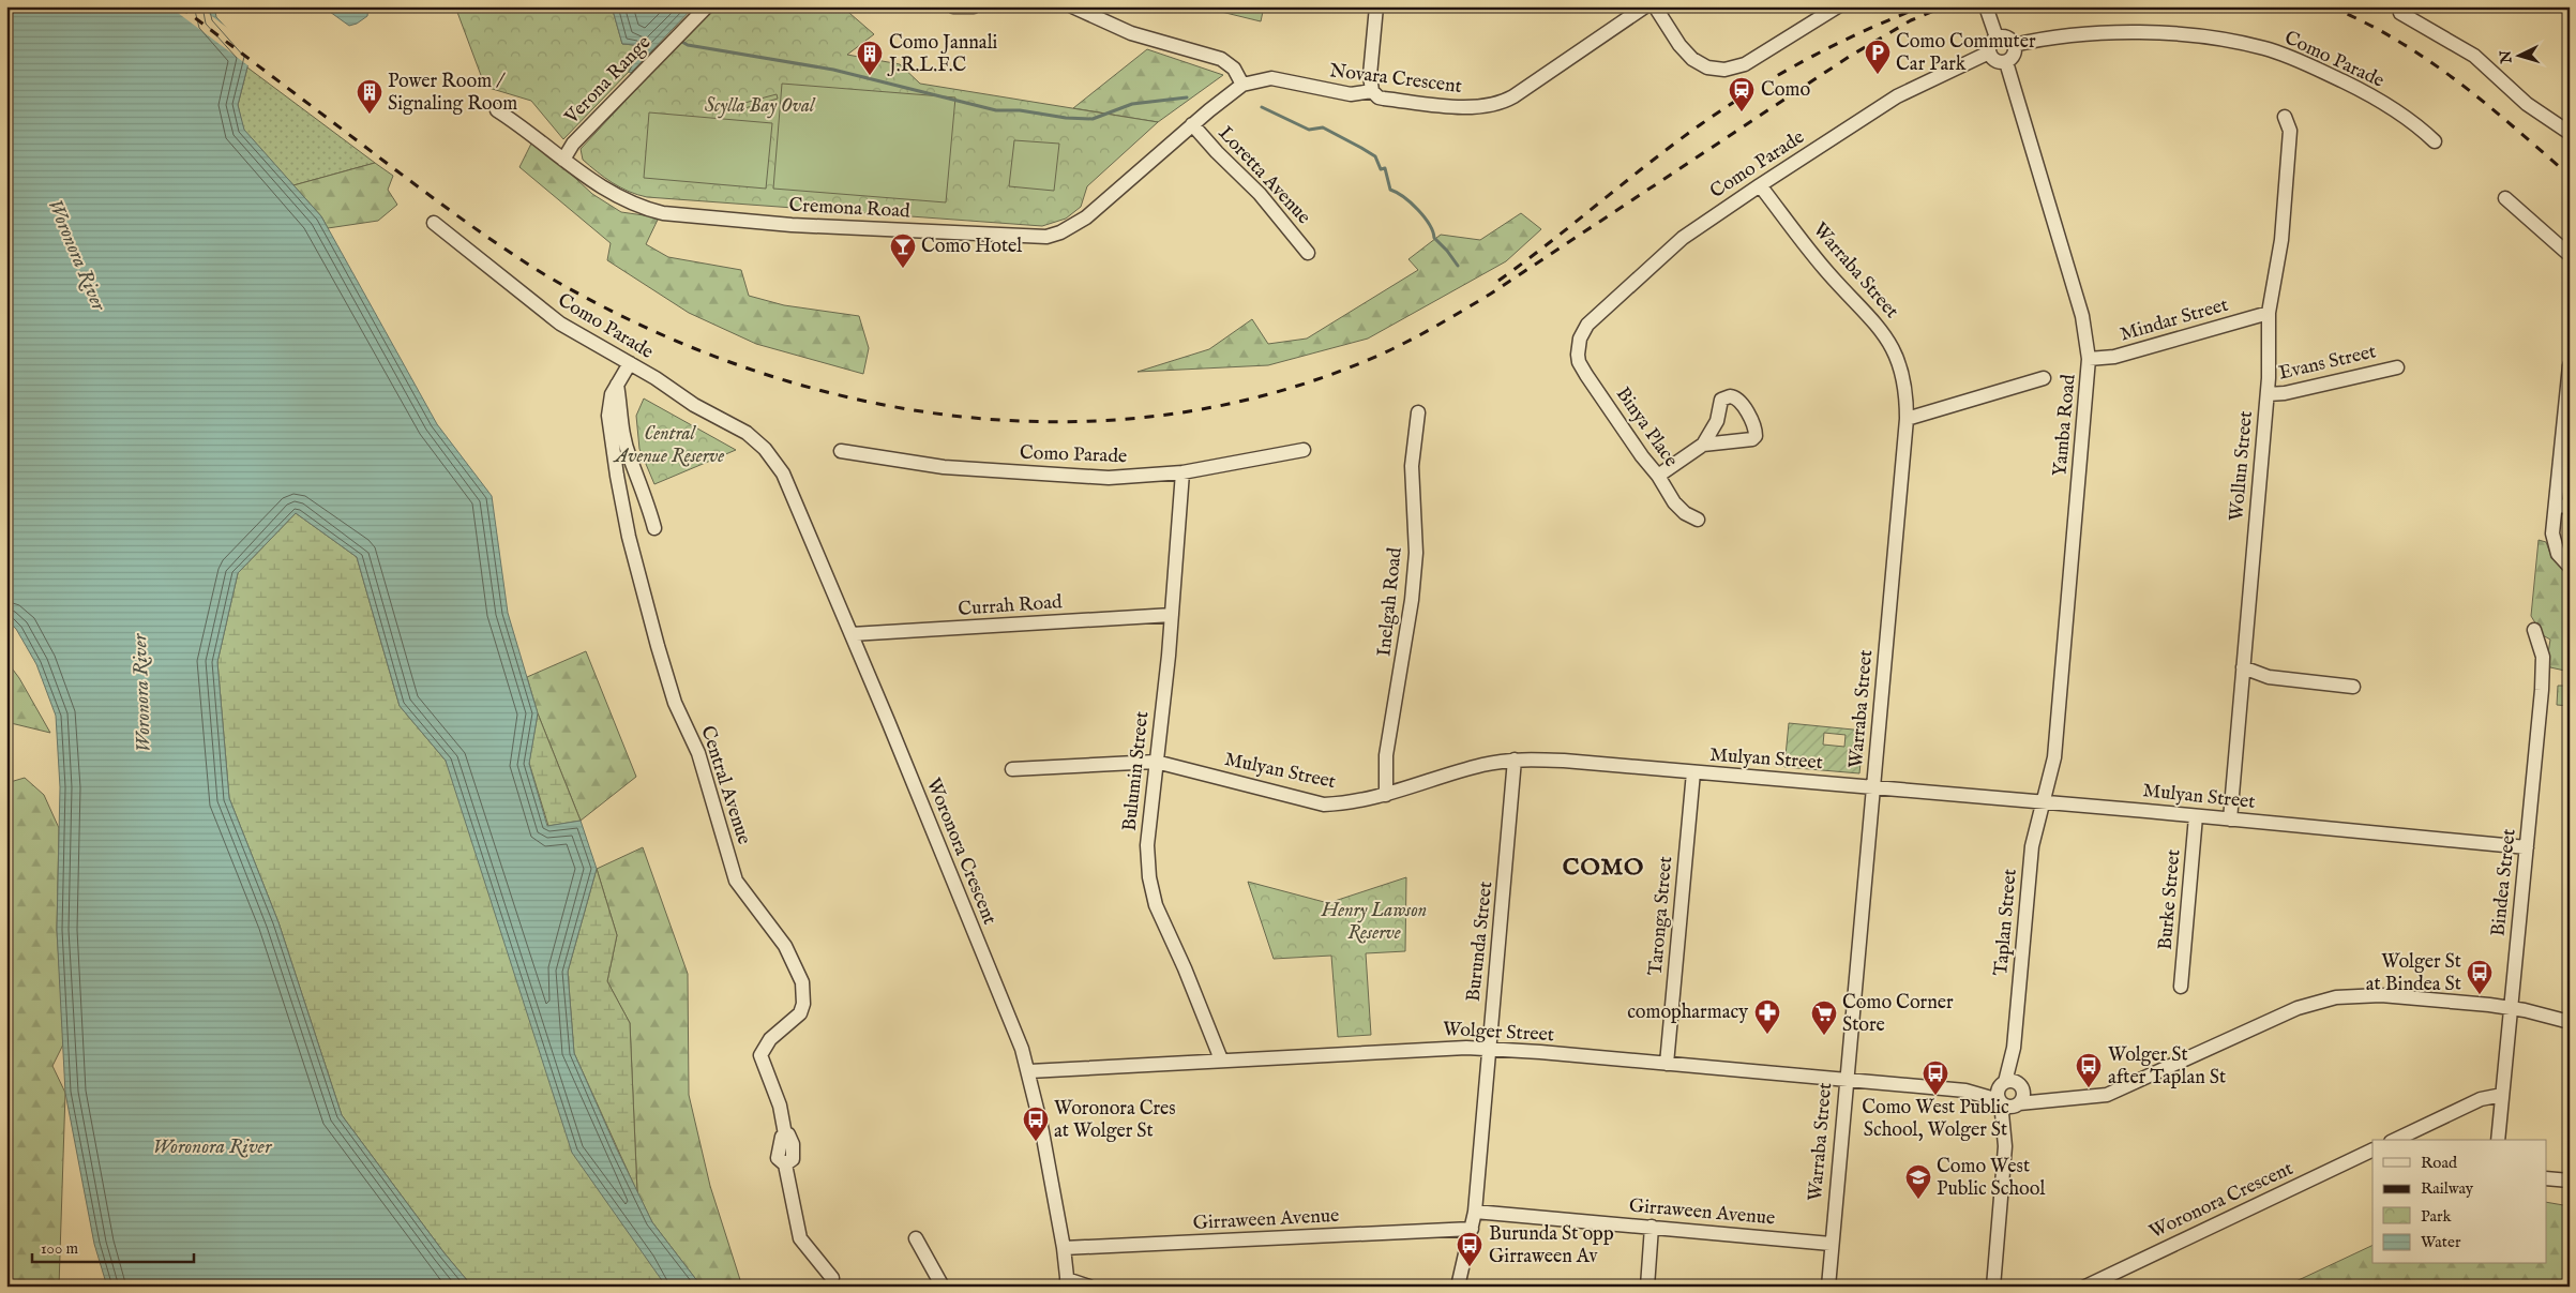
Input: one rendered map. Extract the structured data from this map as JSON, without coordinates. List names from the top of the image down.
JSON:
{
  "streets": {
    "street": [
      "Como Parade",
      "Novara Crescent",
      "Verona Range",
      "Loretta Avenue",
      "Cremona Road",
      "Warraba Street",
      "Mindar Street",
      "Evans Street",
      "Yamba Road",
      "Binya Place",
      "Wollun Street",
      "Inelgah Road",
      "Currah Road",
      "Mulyan Street",
      "Bulumin Street",
      "Central Avenue",
      "Woronora Crescent",
      "Bindea Street",
      "Burke Street",
      "Taronga Street",
      "Taplan Street",
      "Burunda Street",
      "Wolger Street",
      "Girraween Avenue"
    ]
  },
  "crossings": [
    ["Como Parade", "Warraba Street"],
    ["Como Parade", "Yamba Road"],
    ["Como Parade", "Binya Place"],
    ["Como Parade", "Bulumin Street"],
    ["Como Parade", "Central Avenue"],
    ["Como Parade", "Woronora Crescent"],
    ["Novara Crescent", "Loretta Avenue"],
    ["Novara Crescent", "Cremona Road"],
    ["Verona Range", "Cremona Road"],
    ["Loretta Avenue", "Cremona Road"],
    ["Warraba Street", "Mulyan Street"],
    ["Warraba Street", "Wolger Street"],
    ["Warraba Street", "Girraween Avenue"],
    ["Mindar Street", "Yamba Road"],
    ["Mindar Street", "Wollun Street"],
    ["Evans Street", "Wollun Street"],
    ["Yamba Road", "Mulyan Street"],
    ["Yamba Road", "Taplan Street"],
    ["Wollun Street", "Mulyan Street"],
    ["Inelgah Road", "Mulyan Street"],
    ["Currah Road", "Bulumin Street"],
    ["Currah Road", "Woronora Crescent"],
    ["Mulyan Street", "Bulumin Street"],
    ["Mulyan Street", "Bindea Street"],
    ["Mulyan Street", "Burke Street"],
    ["Mulyan Street", "Taronga Street"],
    ["Mulyan Street", "Taplan Street"],
    ["Mulyan Street", "Burunda Street"],
    ["Bulumin Street", "Wolger Street"],
    ["Woronora Crescent", "Wolger Street"],
    ["Woronora Crescent", "Girraween Avenue"],
    ["Bindea Street", "Wolger Street"],
    ["Taronga Street", "Wolger Street"],
    ["Taplan Street", "Wolger Street"],
    ["Burunda Street", "Wolger Street"],
    ["Burunda Street", "Girraween Avenue"]
  ],
  "districts": ["COMO"],
  "water": ["Woronora River"],
  "parks": ["Scylla Bay Oval", "Central Avenue Reserve", "Henry Lawson Reserve"],
  "places": {
    "parking": ["Como Commuter Car Park"],
    "building": ["Como Jannali J.R.L.F.C", "Power Room / Signaling Room"],
    "station": ["Como"],
    "bar": ["Como Hotel"],
    "bus stop": [
      "Wolger St at Bindea St",
      "Wolger St after Taplan St",
      "Como West Public School, Wolger St",
      "Woronora Cres at Wolger St",
      "Burunda St opp Girraween Av"
    ],
    "pharmacy": ["comopharmacy"],
    "supermarket": ["Como Corner Store"],
    "school or university": ["Como West Public School"]
  },
  "legend": [
    "Road",
    "Railway",
    "Park",
    "Water"
  ],
  "scale_bar": "100 m",
  "north": "left"
}
